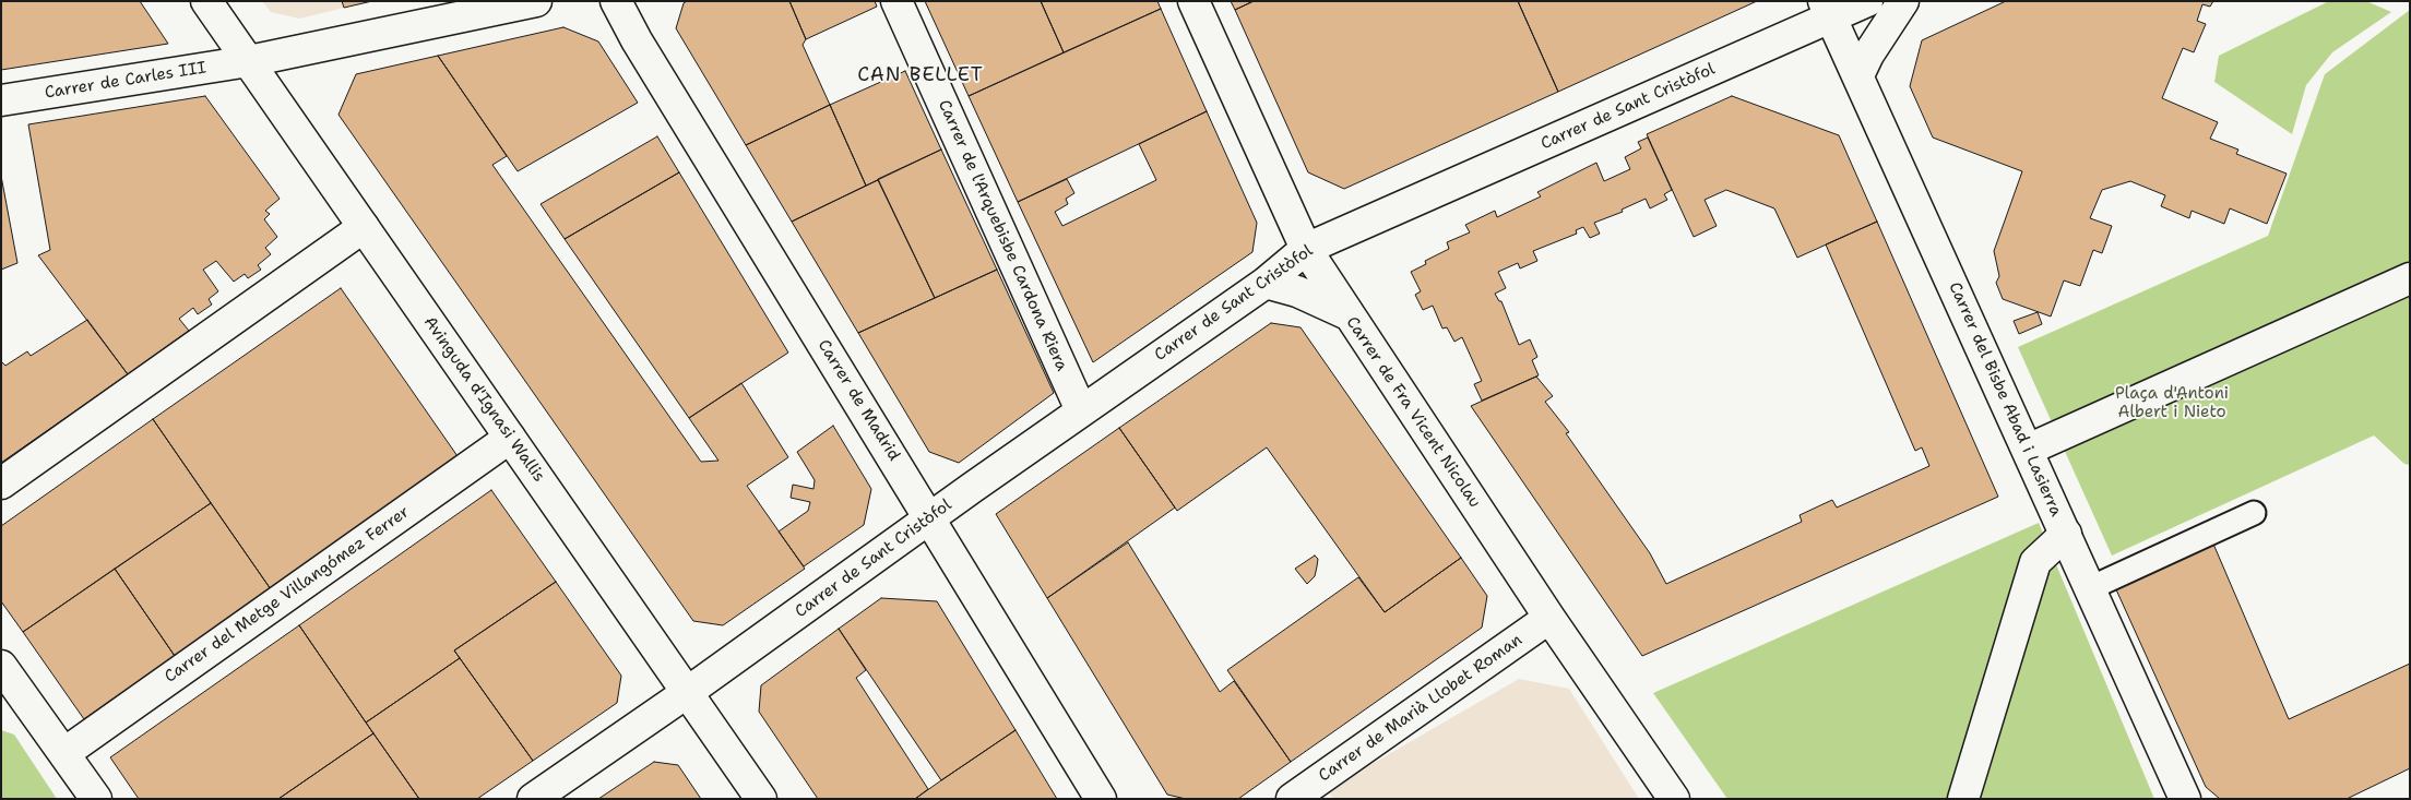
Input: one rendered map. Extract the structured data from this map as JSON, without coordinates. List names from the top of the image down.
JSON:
{
  "streets": {
    "street": [
      "Carrer de Carles III",
      "Carrer de Sant Cristòfol",
      "Carrer de l'Arquebisbe Cardona Riera",
      "Avinguda d'Ignasi Wallis",
      "Carrer del Bisbe Abad i Lasierra",
      "Carrer de Madrid",
      "Carrer de Fra Vicent Nicolau",
      "Carrer del Metge Villangómez Ferrer",
      "Carrer de Marià Llobet Roman"
    ]
  },
  "crossings": [
    ["Carrer de Carles III", "Avinguda d'Ignasi Wallis"],
    ["Carrer de Sant Cristòfol", "Carrer de l'Arquebisbe Cardona Riera"],
    ["Carrer de Sant Cristòfol", "Avinguda d'Ignasi Wallis"],
    ["Carrer de Sant Cristòfol", "Carrer del Bisbe Abad i Lasierra"],
    ["Carrer de Sant Cristòfol", "Carrer de Madrid"],
    ["Carrer de Sant Cristòfol", "Carrer de Fra Vicent Nicolau"],
    ["Avinguda d'Ignasi Wallis", "Carrer del Metge Villangómez Ferrer"],
    ["Carrer de Fra Vicent Nicolau", "Carrer de Marià Llobet Roman"]
  ],
  "districts": ["CAN BELLET"],
  "parks": ["Plaça d'Antoni Albert i Nieto"]
}
